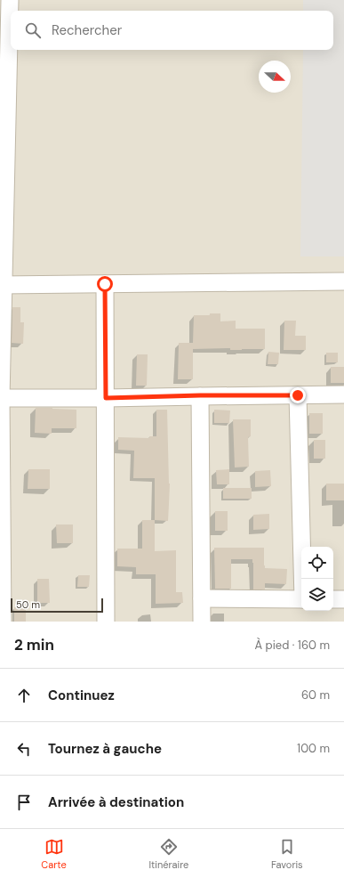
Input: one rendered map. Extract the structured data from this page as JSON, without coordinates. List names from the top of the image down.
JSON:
{
  "scale_bar": "50 m",
  "north": "right",
  "page": {
    "search": "Rechercher",
    "scale": "50 m",
    "heading": ["2 min", "À pied · 160 m"],
    "list": [
      ["Continuez", "60 m"],
      ["Tournez à gauche", "100 m"],
      "Arrivée à destination"
    ],
    "nav": ["Carte", "Itinéraire", "Favoris"]
  }
}
